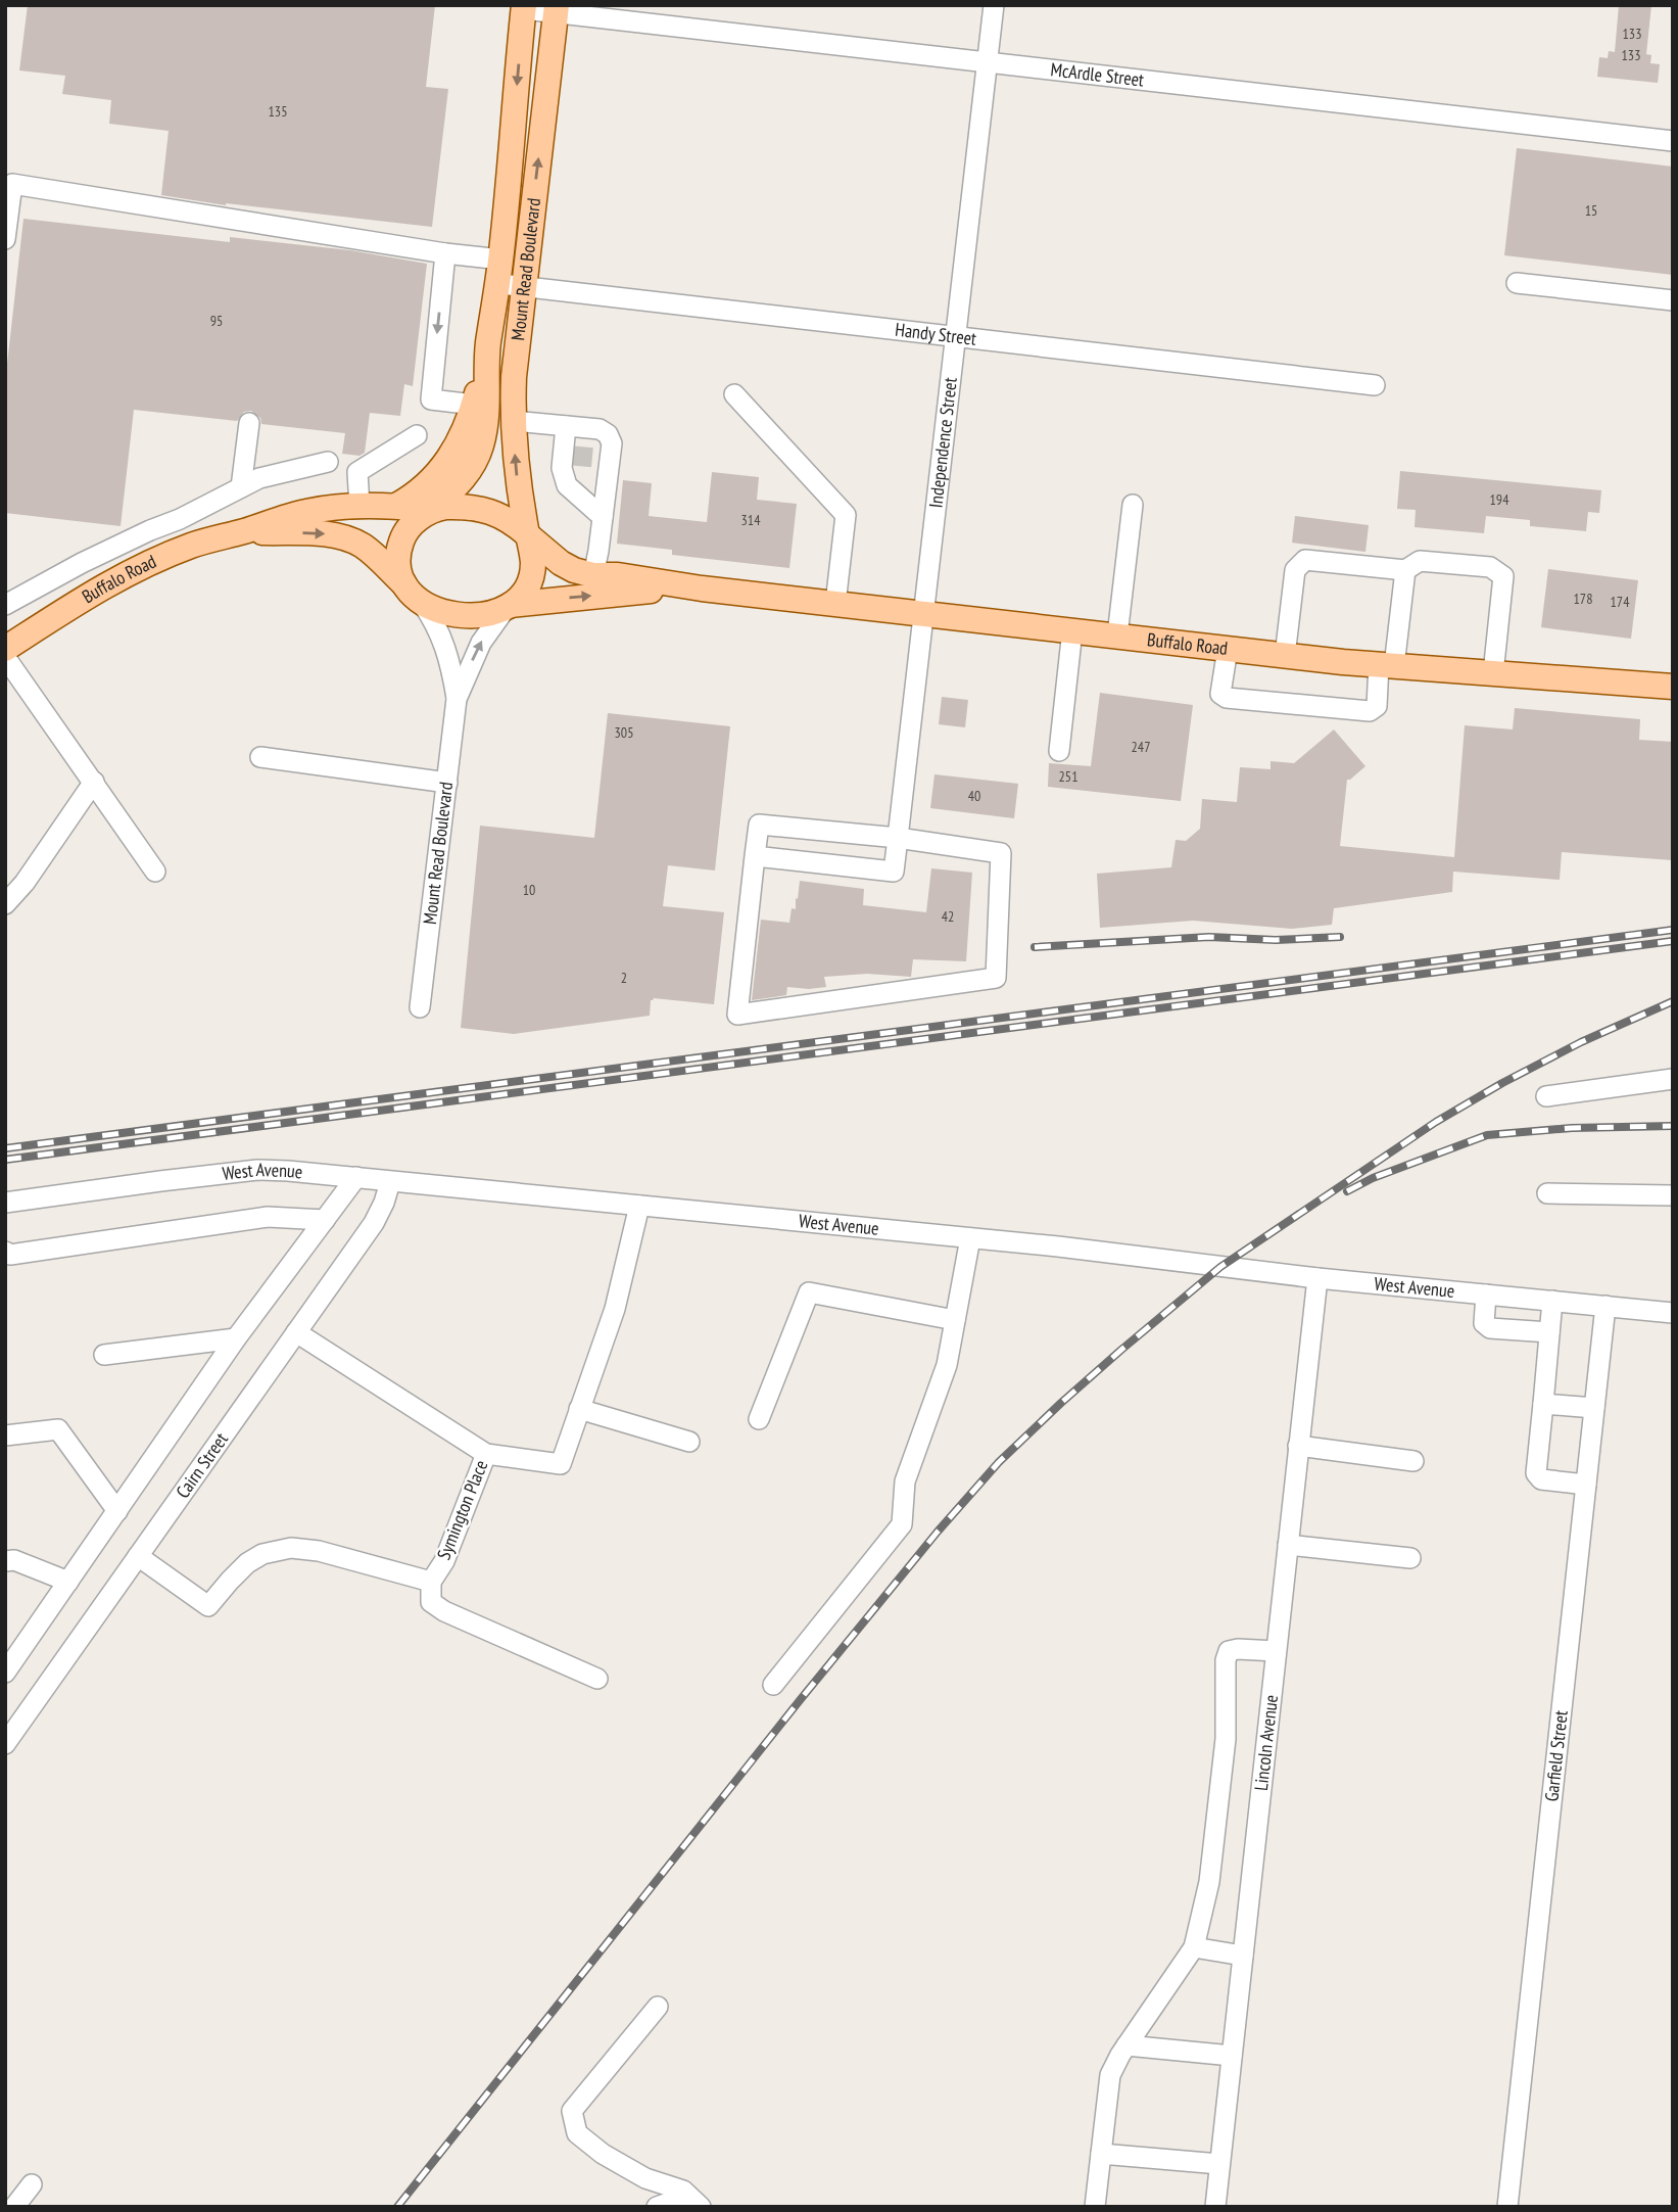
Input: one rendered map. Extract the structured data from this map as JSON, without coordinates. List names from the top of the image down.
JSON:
{
  "streets": {
    "main road": ["Mount Read Boulevard", "Buffalo Road"],
    "street": [
      "McArdle Street",
      "Handy Street",
      "Independence Street",
      "West Avenue",
      "Cairn Street",
      "Symington Place",
      "Lincoln Avenue",
      "Garfield Street"
    ]
  },
  "crossings": [
    ["McArdle Street", "Mount Read Boulevard"],
    ["McArdle Street", "Independence Street"],
    ["Mount Read Boulevard", "Handy Street"],
    ["Mount Read Boulevard", "Buffalo Road"],
    ["Handy Street", "Independence Street"],
    ["Independence Street", "Buffalo Road"],
    ["West Avenue", "Cairn Street"],
    ["West Avenue", "Lincoln Avenue"],
    ["West Avenue", "Garfield Street"],
    ["Cairn Street", "Symington Place"]
  ],
  "house_numbers": [
    "133",
    "133",
    "135",
    "15",
    "95",
    "194",
    "314",
    "178",
    "174",
    "305",
    "247",
    "251",
    "40",
    "10",
    "42",
    "2"
  ]
}
